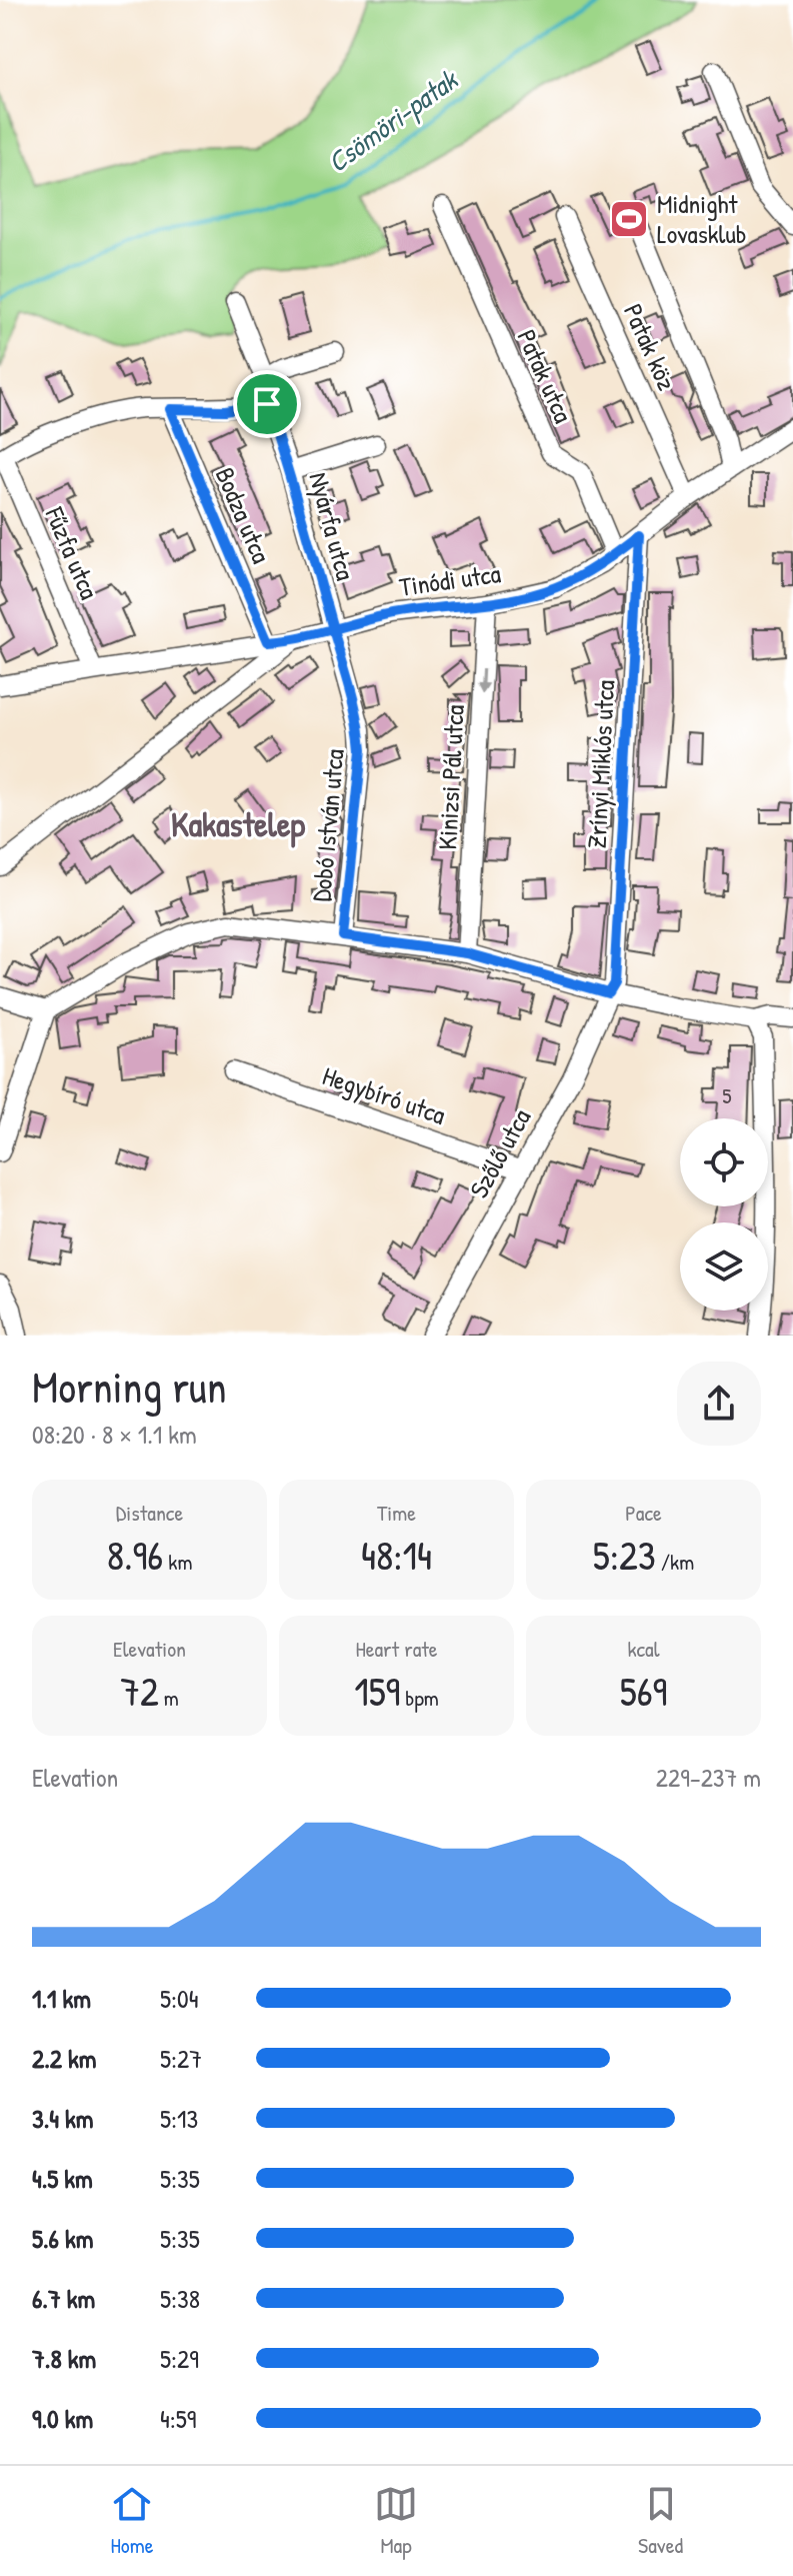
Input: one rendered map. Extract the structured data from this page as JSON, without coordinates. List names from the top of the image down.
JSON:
{
  "streets": {
    "street": [
      "Patak köz",
      "Patak utca",
      "Bodza utca",
      "Nyárfa utca",
      "Fűzfa utca",
      "Tinódi utca",
      "Zrínyi Miklós utca",
      "Kinizsi Pál utca",
      "Dobó István utca",
      "Hegybíró utca",
      "Szőlő utca"
    ]
  },
  "crossings": [
    ["Patak köz", "Tinódi utca"],
    ["Patak utca", "Tinódi utca"],
    ["Nyárfa utca", "Tinódi utca"],
    ["Nyárfa utca", "Dobó István utca"],
    ["Tinódi utca", "Zrínyi Miklós utca"],
    ["Tinódi utca", "Kinizsi Pál utca"],
    ["Tinódi utca", "Dobó István utca"],
    ["Zrínyi Miklós utca", "Szőlő utca"],
    ["Hegybíró utca", "Szőlő utca"]
  ],
  "one_way": ["Kinizsi Pál utca"],
  "districts": ["Kakastelep"],
  "water": ["Csömöri-patak"],
  "places": {
    "sports": ["Midnight Lovasklub"]
  },
  "house_numbers": ["5"],
  "page": {
    "heading": ["Morning run", "08:20 · 8 × 1.1 km"],
    "stats": [
      ["Distance", "8.96 km"],
      ["Time", "48:14"],
      ["Pace", "5:23 /km"],
      ["Elevation", "72 m"],
      ["Heart rate", "159 bpm"],
      ["kcal", "569"]
    ],
    "chart": ["Elevation", "229–237 m"],
    "list": [
      {
        "name": "1.1 km",
        "note": "5:04"
      },
      {
        "name": "2.2 km",
        "note": "5:27"
      },
      {
        "name": "3.4 km",
        "note": "5:13"
      },
      {
        "name": "4.5 km",
        "note": "5:35"
      },
      {
        "name": "5.6 km",
        "note": "5:35"
      },
      {
        "name": "6.7 km",
        "note": "5:38"
      },
      {
        "name": "7.8 km",
        "note": "5:29"
      },
      {
        "name": "9.0 km",
        "note": "4:59"
      }
    ],
    "tabs": ["Home", "Map", "Saved"]
  }
}
